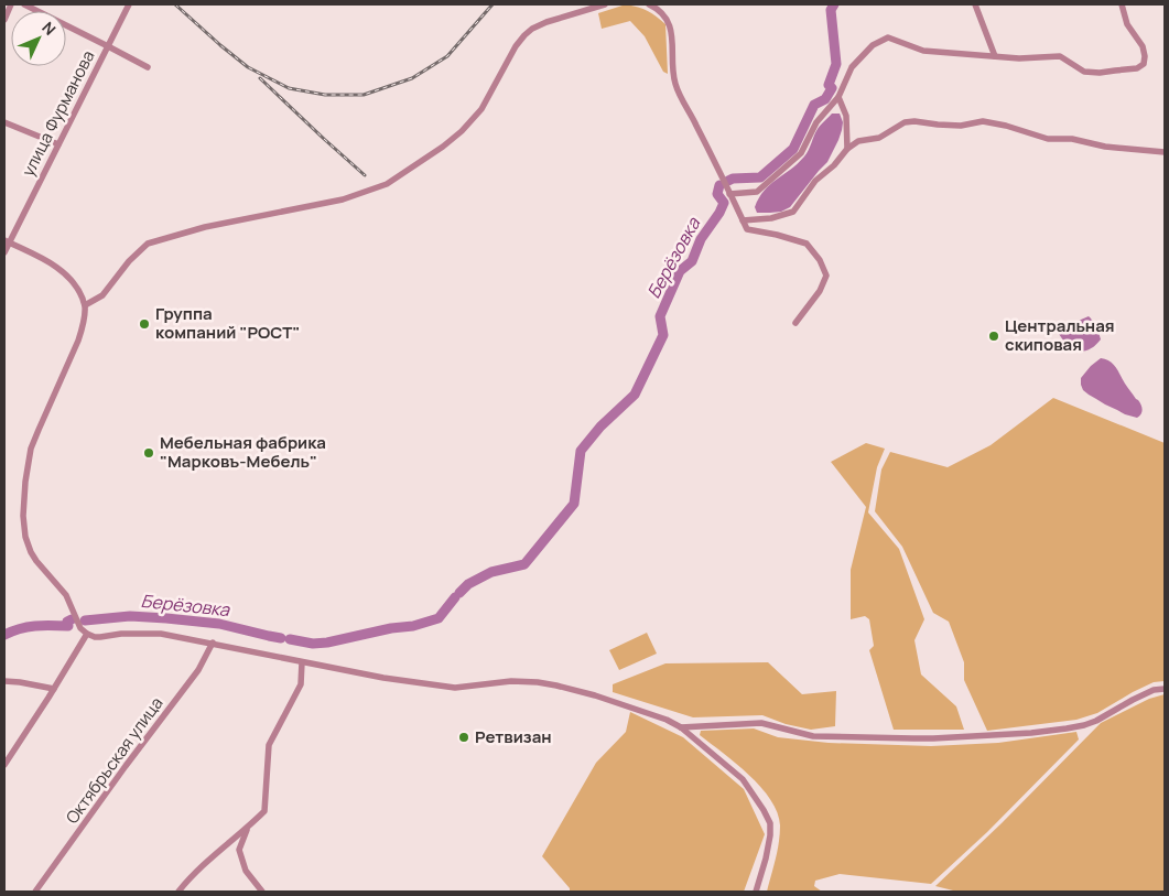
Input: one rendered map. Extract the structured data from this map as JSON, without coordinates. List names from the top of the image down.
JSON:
{
  "streets": {
    "street": ["улица Фурманова", "Октябрьская улица"]
  },
  "water": ["Берёзовка"],
  "places": [
    "Группа компаний \"РОСТ\"",
    "Центральная скиповая",
    "Мебельная фабрика \"Марковъ-Мебель\"",
    "Ретвизан"
  ],
  "north": "top right"
}
